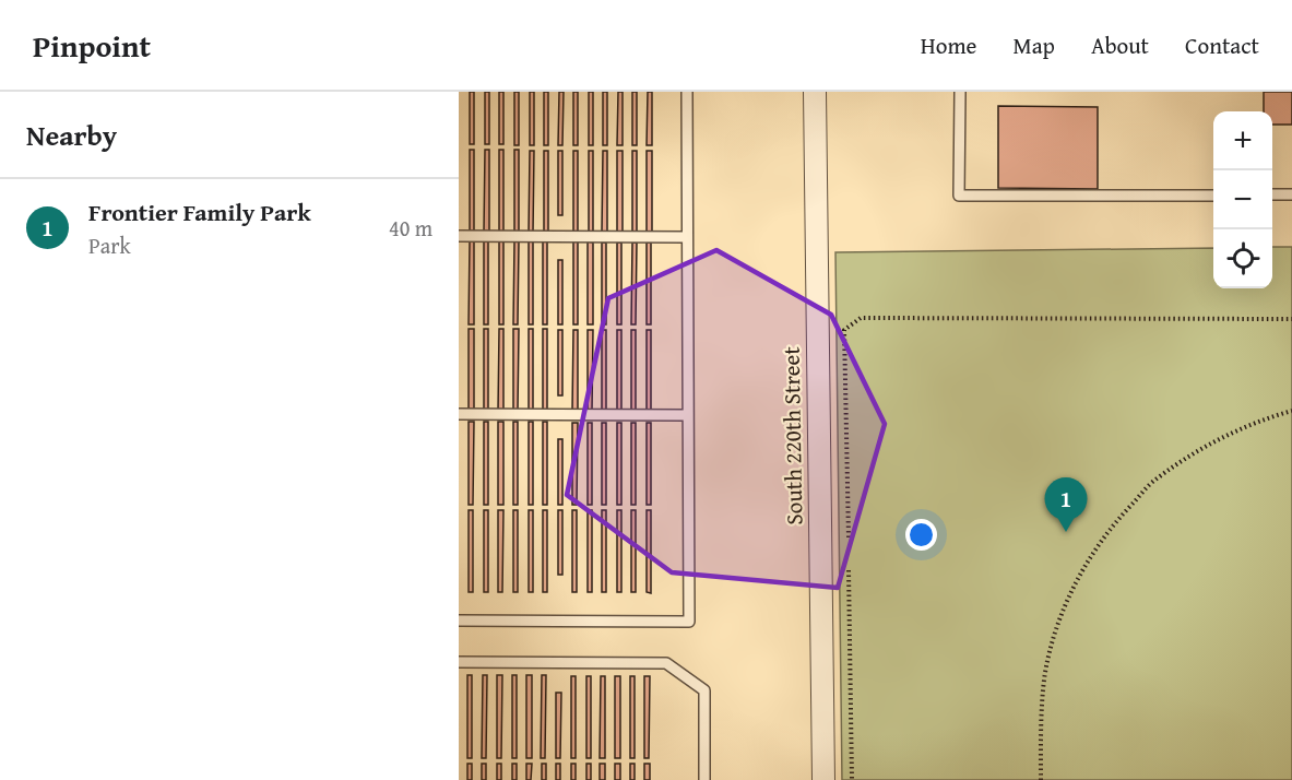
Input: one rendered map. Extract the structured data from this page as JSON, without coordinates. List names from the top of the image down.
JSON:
{
  "streets": {
    "street": ["South 220th Street"]
  },
  "page": {
    "header": "Pinpoint",
    "nav": [
      "Home",
      "Map",
      "About",
      "Contact"
    ],
    "heading": "Nearby",
    "map_buttons": ["+", "−"],
    "list": [
      {
        "mark": "1",
        "name": "Frontier Family Park",
        "note": "Park",
        "value": "40 m"
      }
    ],
    "pins": "1"
  }
}
